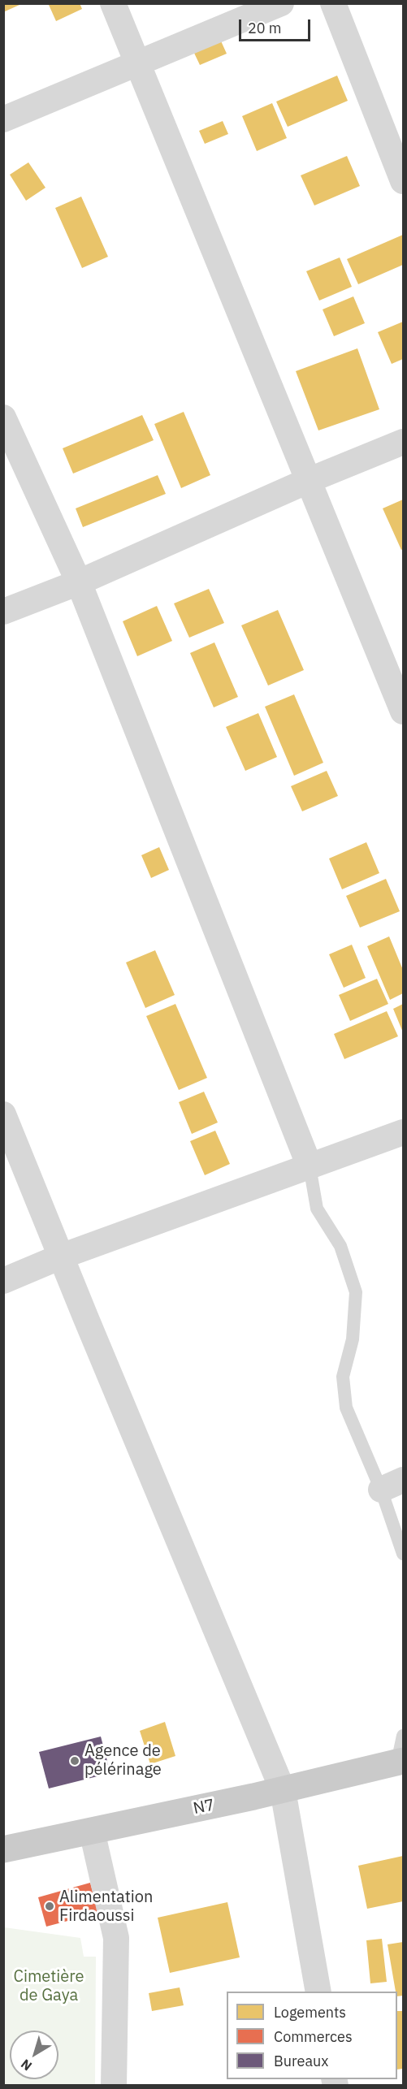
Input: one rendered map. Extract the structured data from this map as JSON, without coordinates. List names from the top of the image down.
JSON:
{
  "streets": {
    "main road": ["N7"]
  },
  "parks": ["Cimetière de Gaya"],
  "places": ["Agence de pélérinage", "Alimentation Firdaoussi"],
  "legend": ["Logements", "Commerces", "Bureaux"],
  "scale_bar": "20 m",
  "north": "bottom left"
}
